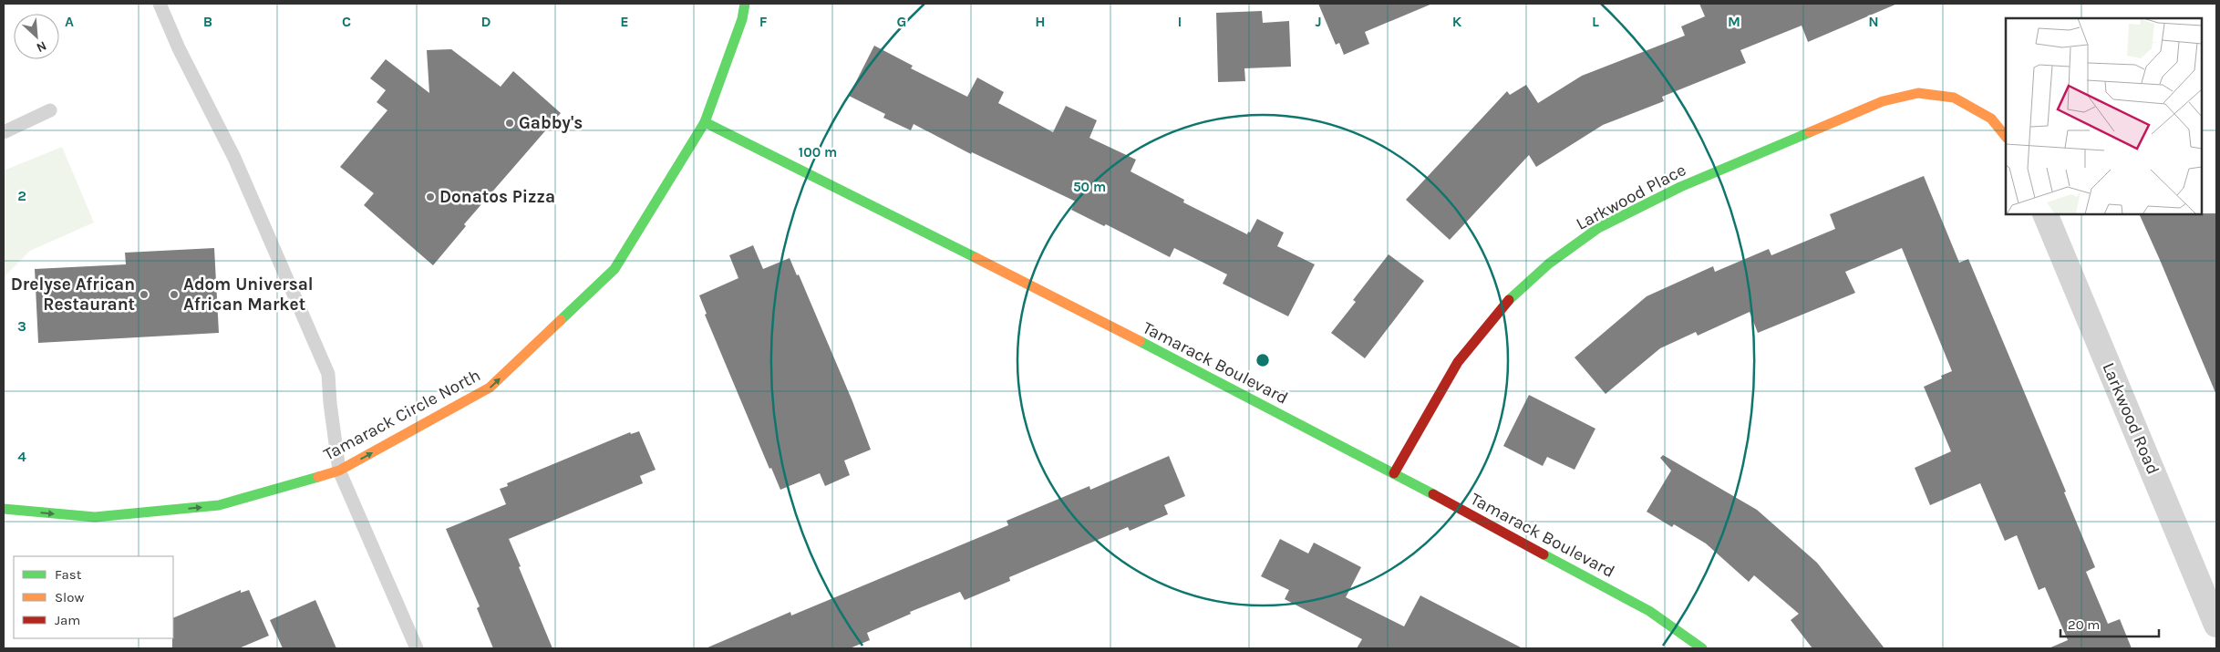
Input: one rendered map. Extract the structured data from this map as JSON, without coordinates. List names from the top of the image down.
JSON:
{
  "streets": {
    "street": [
      "Larkwood Place",
      "Tamarack Boulevard",
      "Tamarack Circle North",
      "Larkwood Road"
    ]
  },
  "crossings": [
    ["Larkwood Place", "Tamarack Boulevard"],
    ["Tamarack Boulevard", "Tamarack Circle North"]
  ],
  "one_way": ["Tamarack Circle North"],
  "places": [
    "Gabby's",
    "Donatos Pizza",
    "Drelyse African Restaurant",
    "Adom Universal African Market"
  ],
  "legend": ["Fast", "Slow", "Jam"],
  "scale_bar": "20 m",
  "north": "bottom right",
  "grid": {
    "columns": [
      "A",
      "B",
      "C",
      "D",
      "E",
      "F",
      "G",
      "H",
      "I",
      "J",
      "K",
      "L",
      "M",
      "N"
    ],
    "rows": ["2", "3", "4"]
  },
  "rings": ["100 m", "50 m"]
}
